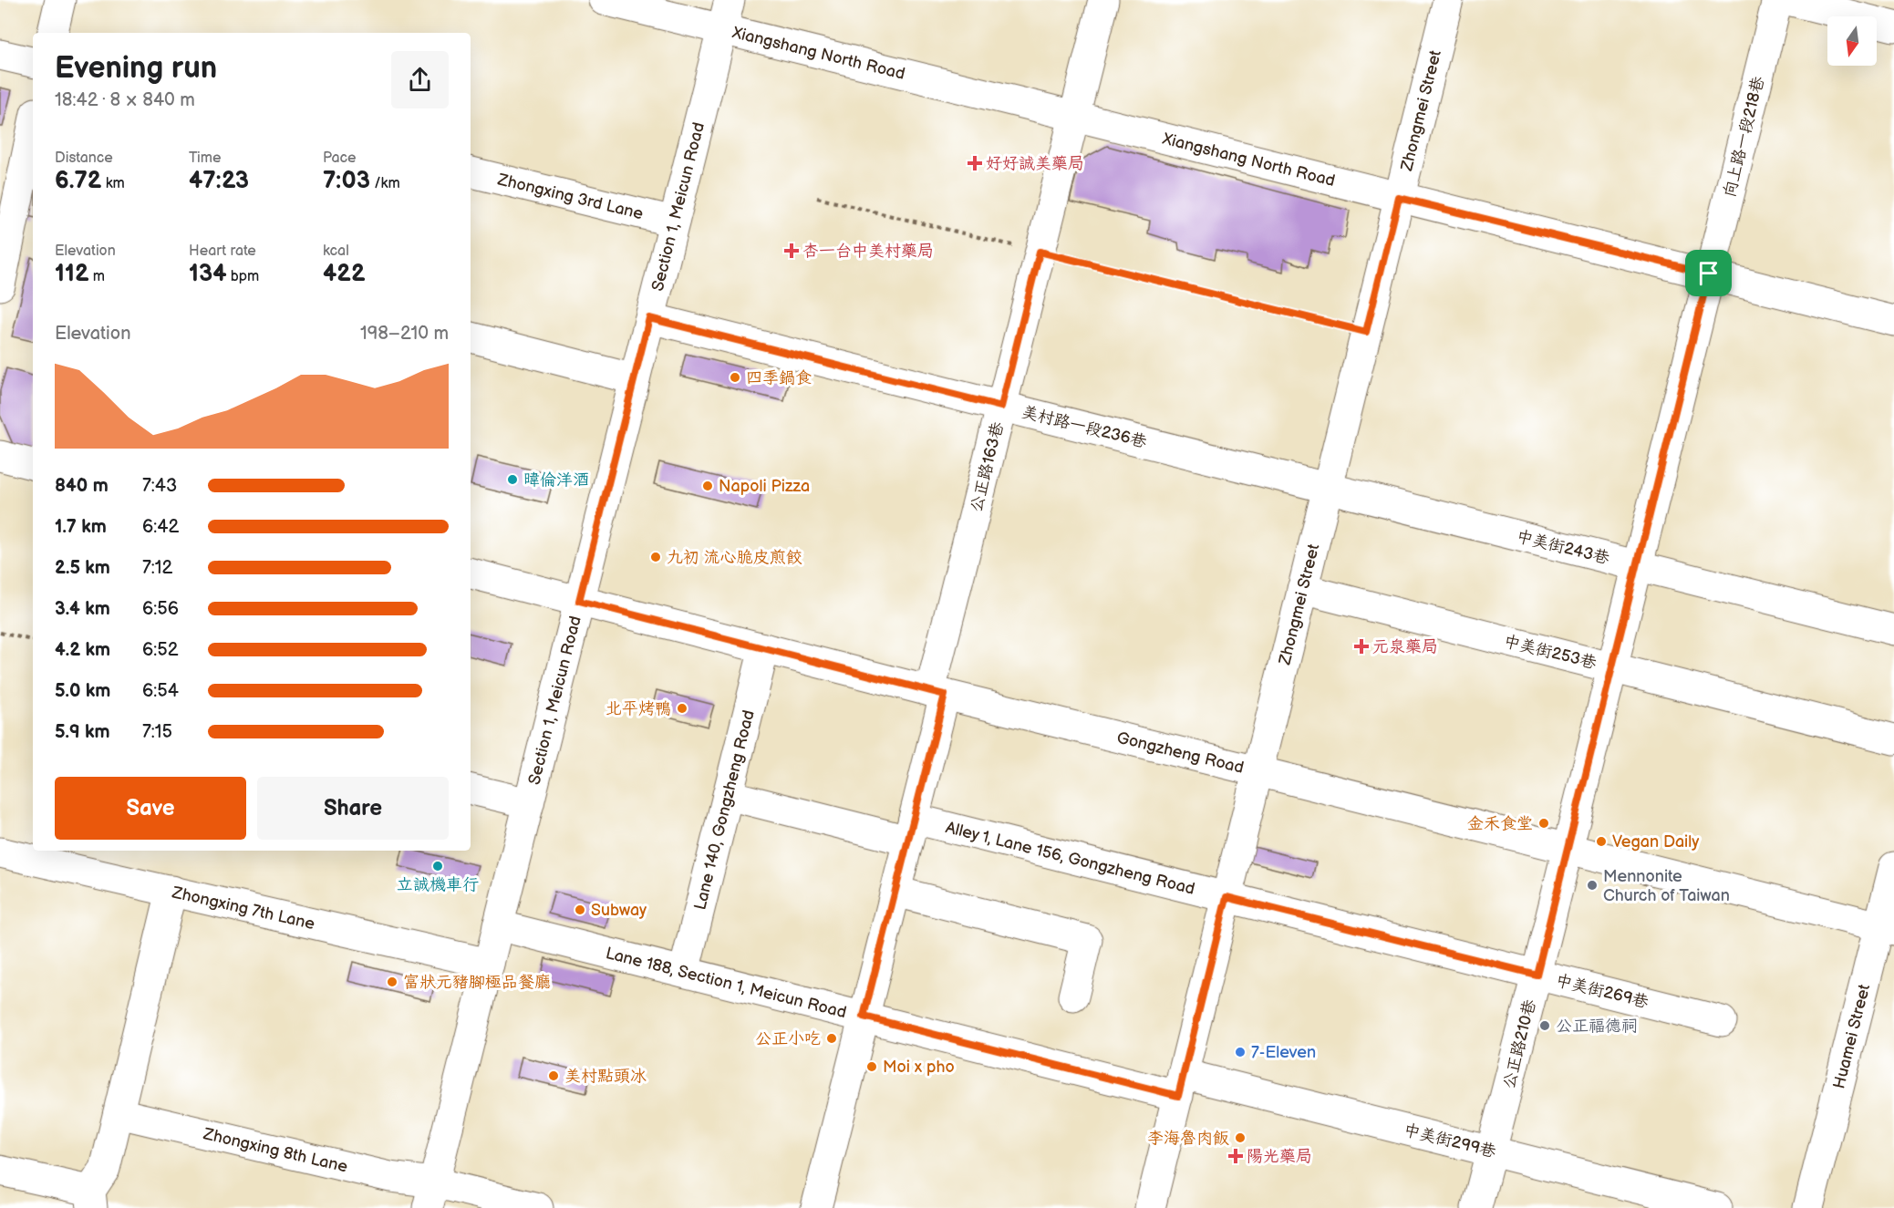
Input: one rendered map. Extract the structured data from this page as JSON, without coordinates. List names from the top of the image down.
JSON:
{
  "streets": {
    "street": [
      "Xiangshang North Road",
      "Zhongmei Street",
      "向上路一段218巷",
      "Zhongxing 3rd Lane",
      "Section 1, Meicun Road",
      "美村路一段236巷",
      "公正路163巷",
      "中美街243巷",
      "中美街253巷",
      "Gongzheng Road",
      "Lane 140, Gongzheng Road",
      "Alley 1, Lane 156, Gongzheng Road",
      "Zhongxing 7th Lane",
      "Lane 188, Section 1, Meicun Road",
      "中美街269巷",
      "Huamei Street",
      "公正路210巷",
      "中美街299巷",
      "Zhongxing 8th Lane"
    ]
  },
  "crossings": [
    ["Xiangshang North Road", "Zhongmei Street"],
    ["Xiangshang North Road", "向上路一段218巷"],
    ["Xiangshang North Road", "Section 1, Meicun Road"],
    ["Xiangshang North Road", "公正路163巷"],
    ["Zhongmei Street", "美村路一段236巷"],
    ["Zhongmei Street", "中美街243巷"],
    ["Zhongmei Street", "中美街253巷"],
    ["Zhongmei Street", "Gongzheng Road"],
    ["Zhongmei Street", "Alley 1, Lane 156, Gongzheng Road"],
    ["Zhongmei Street", "Lane 188, Section 1, Meicun Road"],
    ["Zhongmei Street", "中美街269巷"],
    ["Zhongmei Street", "中美街299巷"],
    ["向上路一段218巷", "中美街243巷"],
    ["向上路一段218巷", "公正路210巷"],
    ["Zhongxing 3rd Lane", "Section 1, Meicun Road"],
    ["Section 1, Meicun Road", "美村路一段236巷"],
    ["Section 1, Meicun Road", "Gongzheng Road"],
    ["Section 1, Meicun Road", "Zhongxing 7th Lane"],
    ["Section 1, Meicun Road", "Lane 188, Section 1, Meicun Road"],
    ["Section 1, Meicun Road", "Zhongxing 8th Lane"],
    ["美村路一段236巷", "公正路163巷"],
    ["美村路一段236巷", "中美街243巷"],
    ["公正路163巷", "Gongzheng Road"],
    ["公正路163巷", "Alley 1, Lane 156, Gongzheng Road"],
    ["公正路163巷", "Lane 188, Section 1, Meicun Road"],
    ["中美街243巷", "公正路210巷"],
    ["中美街253巷", "公正路210巷"],
    ["Gongzheng Road", "Lane 140, Gongzheng Road"],
    ["Gongzheng Road", "Huamei Street"],
    ["Gongzheng Road", "公正路210巷"],
    ["Lane 140, Gongzheng Road", "Alley 1, Lane 156, Gongzheng Road"],
    ["Lane 140, Gongzheng Road", "Lane 188, Section 1, Meicun Road"],
    ["Alley 1, Lane 156, Gongzheng Road", "中美街269巷"],
    ["Lane 188, Section 1, Meicun Road", "中美街299巷"],
    ["中美街269巷", "公正路210巷"],
    ["公正路210巷", "中美街299巷"]
  ],
  "places": {
    "health": [
      "好好誠美藥局",
      "杏一台中美村藥局",
      "元泉藥局",
      "陽光藥局"
    ],
    "other": [
      "四季鍋食",
      "暐倫洋酒",
      "Napoli Pizza",
      "九初 流心脆皮煎餃",
      "北平烤鴨",
      "金禾食堂",
      "Vegan Daily",
      "立誠機車行",
      "Mennonite Church of Taiwan",
      "Subway",
      "富狀元豬腳極品餐廳",
      "公正福德祠",
      "公正小吃",
      "7-Eleven",
      "Moi x pho",
      "美村點頭冰",
      "李海魯肉飯"
    ]
  },
  "north": "bottom",
  "page": {
    "heading": ["Evening run", "18:42 · 8 × 840 m"],
    "stats": [
      ["Distance", "6.72 km"],
      ["Time", "47:23"],
      ["Pace", "7:03 /km"],
      ["Elevation", "112 m"],
      ["Heart rate", "134 bpm"],
      ["kcal", "422"]
    ],
    "chart": ["Elevation", "198–210 m"],
    "list": [
      {
        "name": "840 m",
        "note": "7:43"
      },
      {
        "name": "1.7 km",
        "note": "6:42"
      },
      {
        "name": "2.5 km",
        "note": "7:12"
      },
      {
        "name": "3.4 km",
        "note": "6:56"
      },
      {
        "name": "4.2 km",
        "note": "6:52"
      },
      {
        "name": "5.0 km",
        "note": "6:54"
      },
      {
        "name": "5.9 km",
        "note": "7:15"
      }
    ],
    "buttons": ["Save", "Share"]
  }
}
